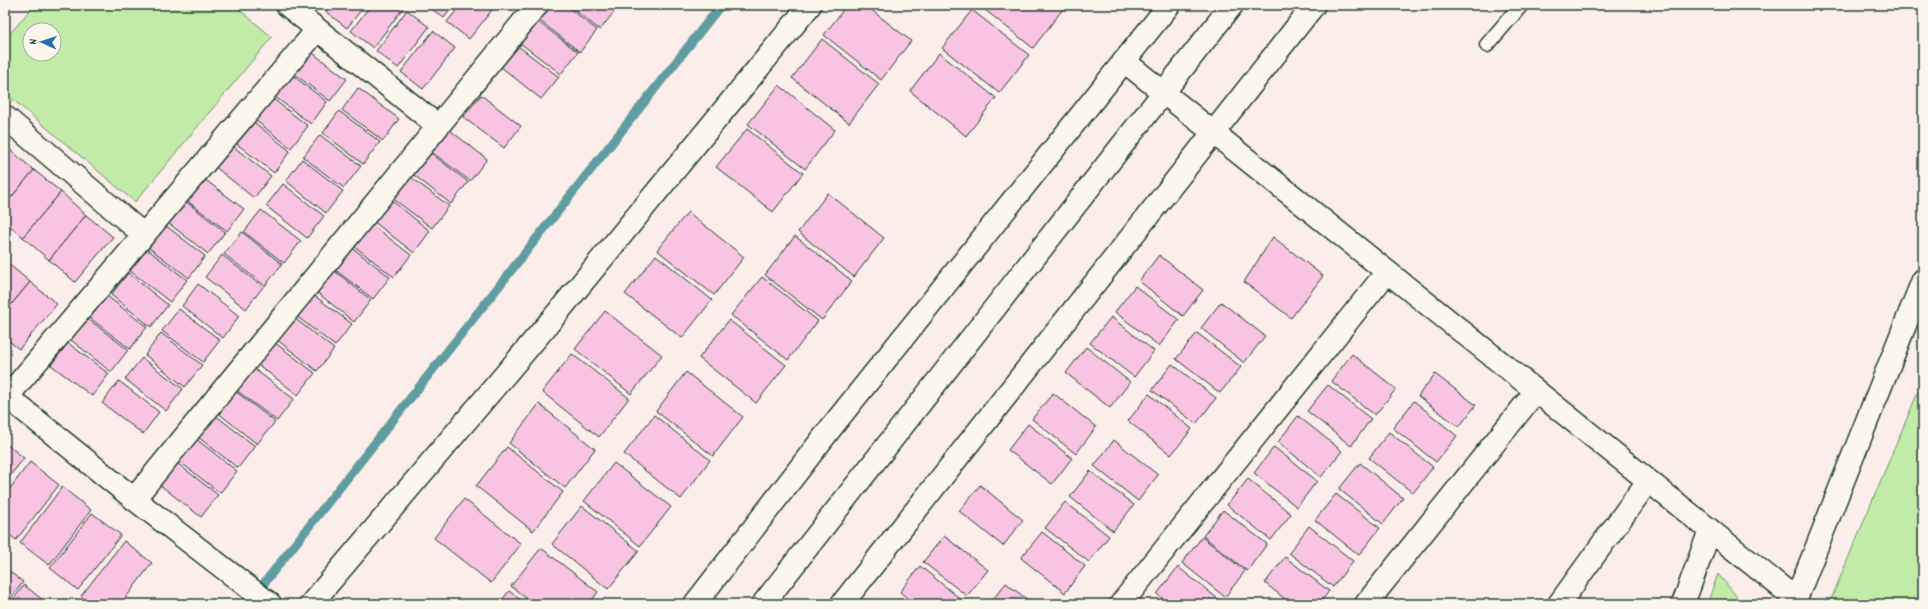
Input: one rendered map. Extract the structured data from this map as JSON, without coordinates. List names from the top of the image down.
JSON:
{
  "north": "left"
}
